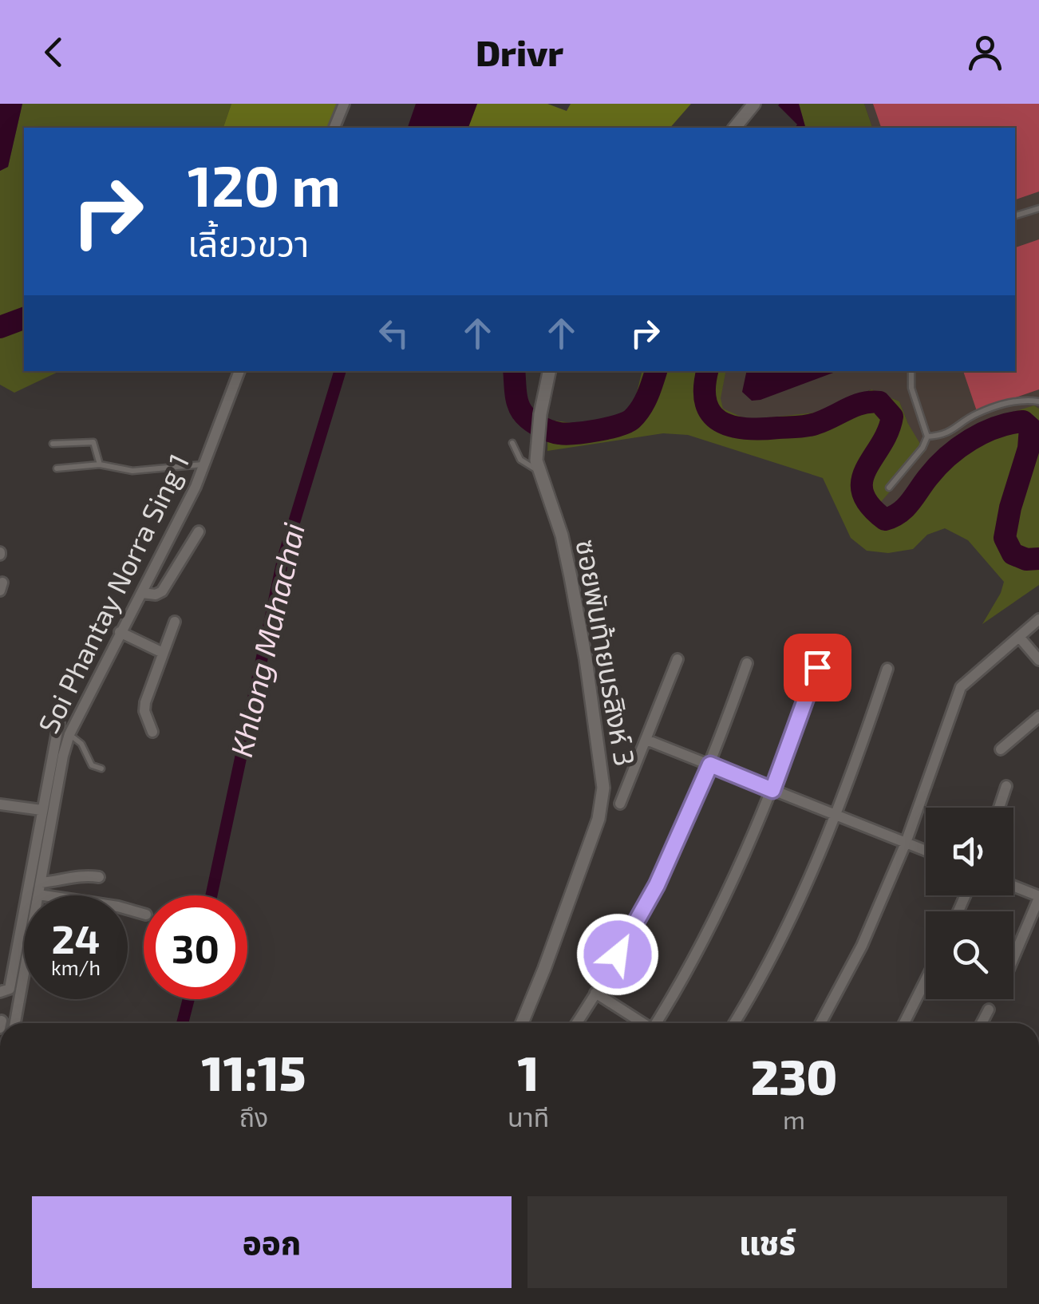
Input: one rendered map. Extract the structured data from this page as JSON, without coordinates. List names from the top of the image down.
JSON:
{
  "streets": {
    "street": ["Soi Phantay Norra Sing 1", "ซอยพันท้ายนรสิงห์ 3"]
  },
  "water": ["Khlong Mahachai"],
  "page": {
    "header": "Drivr",
    "turn": ["120 m", "เลี้ยวขวา"],
    "speed": "24 km/h",
    "limit": "30",
    "eta": [
      "11:15",
      "ถึง",
      "1",
      "นาที",
      "230",
      "m"
    ],
    "buttons": ["ออก", "แชร์"]
  }
}
